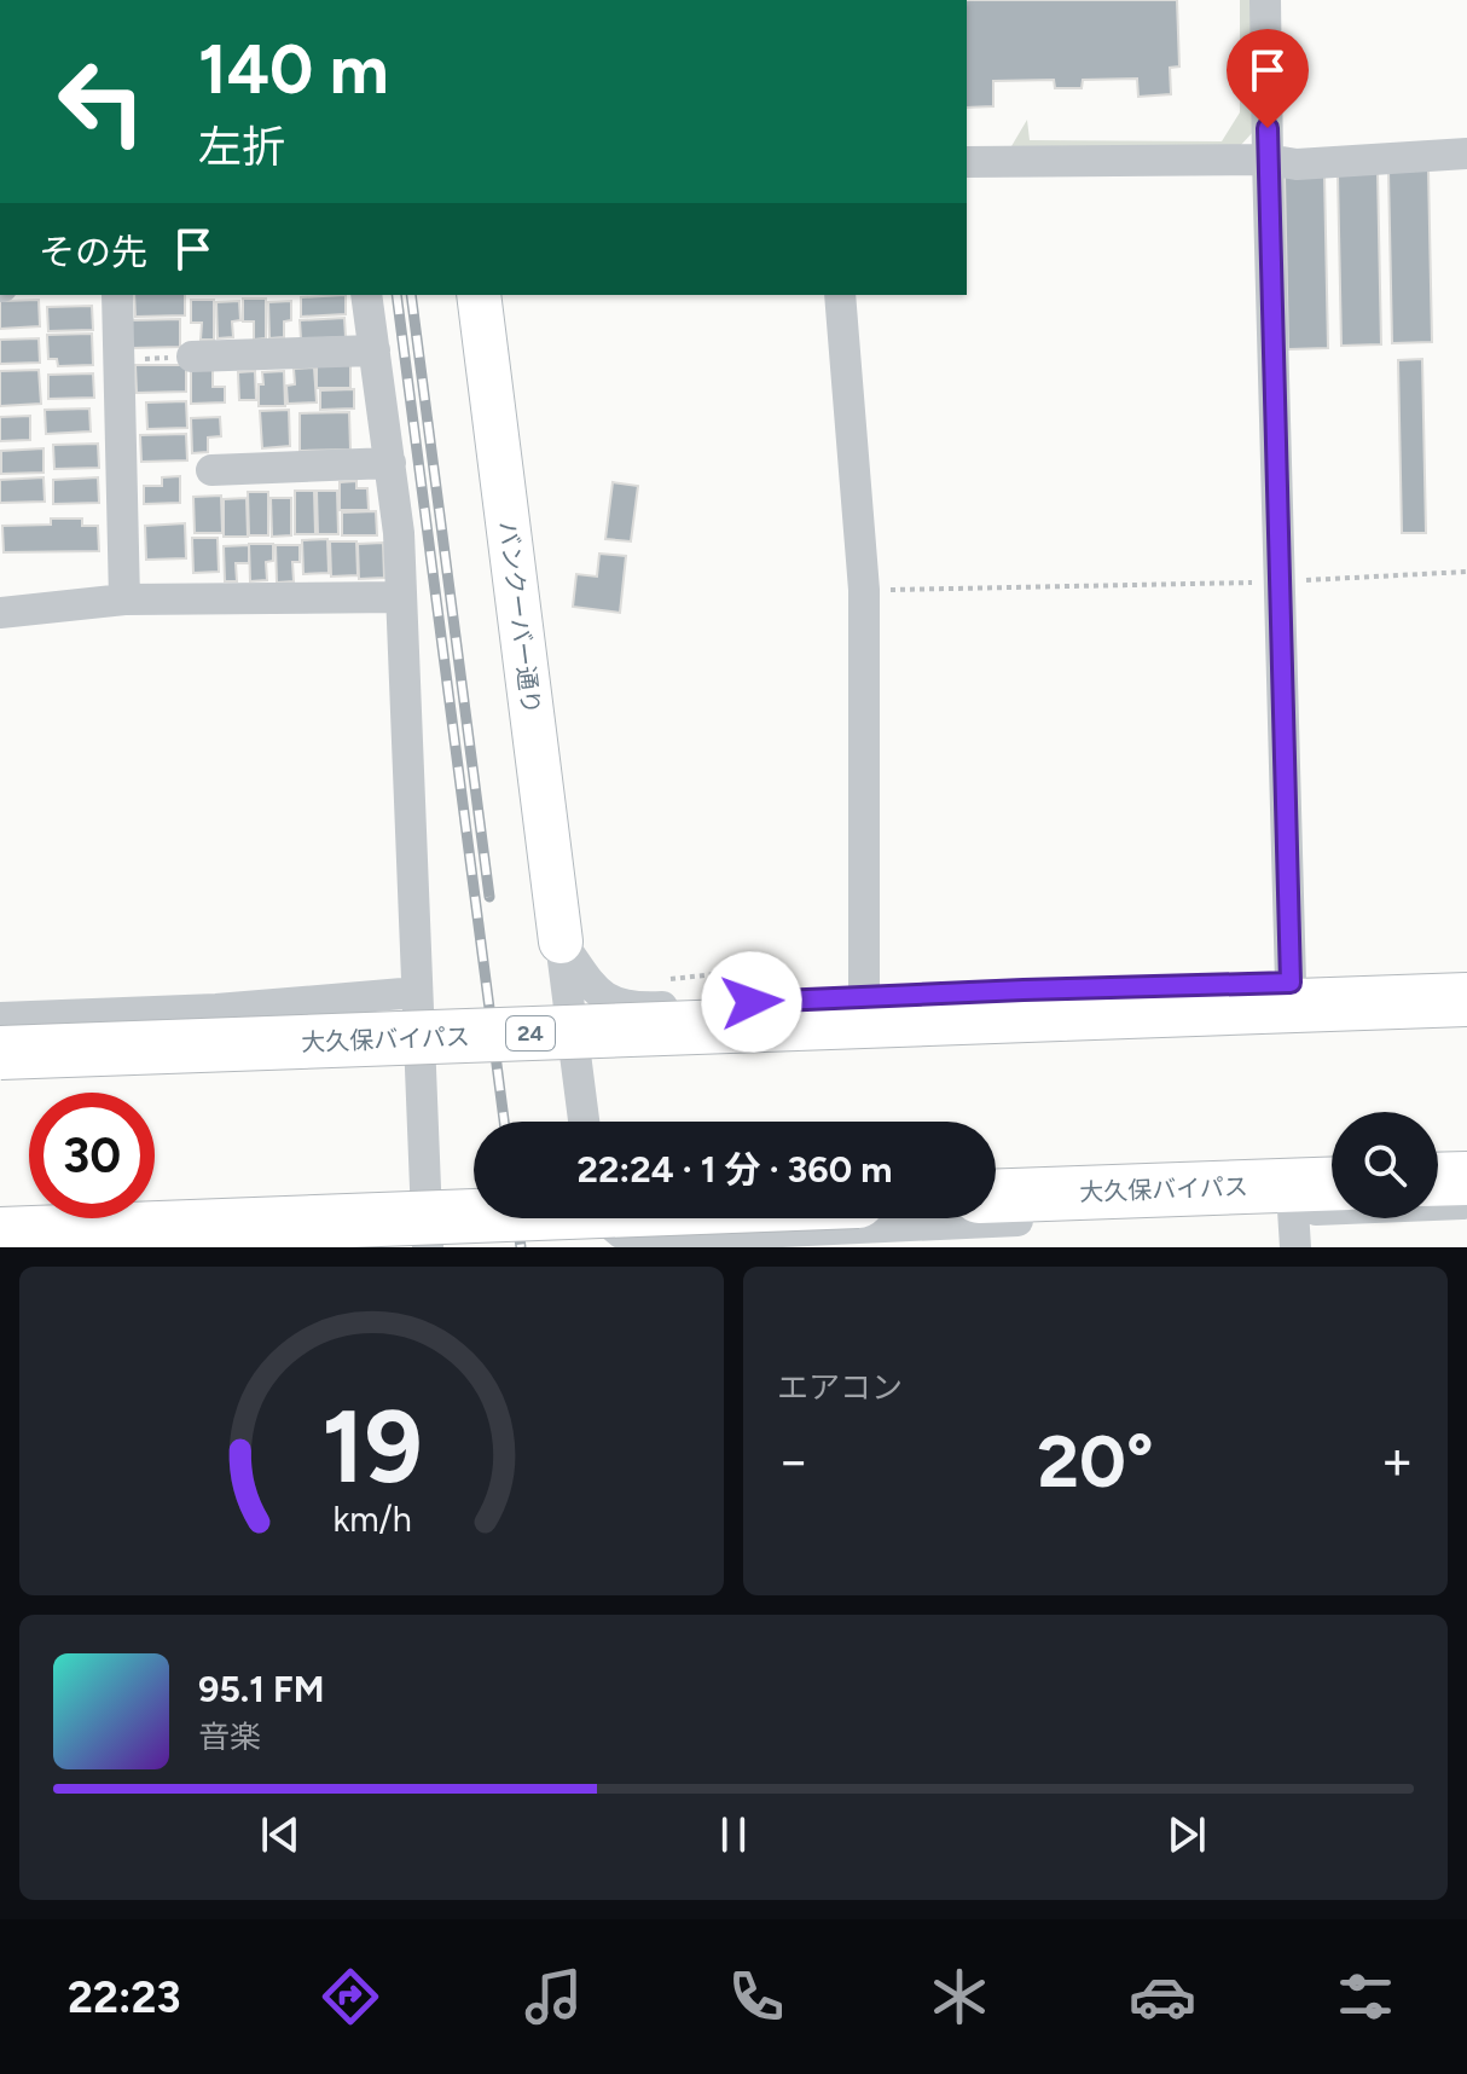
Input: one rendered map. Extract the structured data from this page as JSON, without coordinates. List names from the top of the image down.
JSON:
{
  "streets": {
    "highway": ["24", "大久保バイパス"],
    "street": ["バンクーバー通り"]
  },
  "page": {
    "turn": ["140 m", "左折"],
    "then": "その先",
    "limit": "30",
    "trip": "22:24 · 1 分 · 360 m",
    "tile": "エアコン",
    "heat": ["−", "20°", "+"],
    "song": ["95.1 FM", "音楽"],
    "tabs": "22:23",
    "gauge": ["19", "km/h"]
  }
}
